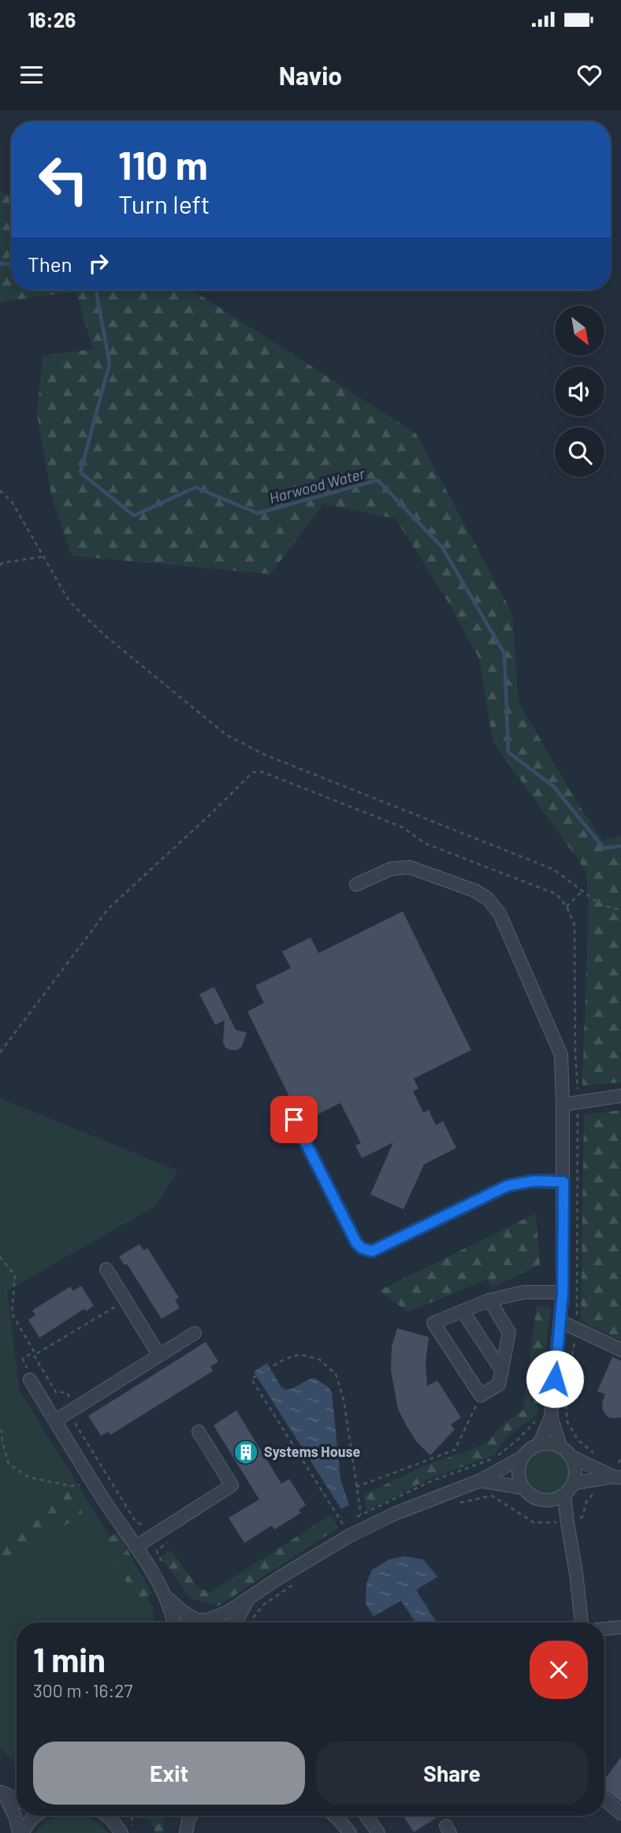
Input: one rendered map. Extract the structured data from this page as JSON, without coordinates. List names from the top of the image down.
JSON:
{
  "water": ["Harwood Water"],
  "places": {
    "building": ["Systems House"]
  },
  "north": "bottom right",
  "page": {
    "status": "16:26",
    "header": "Navio",
    "turn": ["110 m", "Turn left"],
    "then": "Then",
    "heading": ["1 min", "300 m · 16:27"],
    "buttons": ["Exit", "Share"]
  }
}
